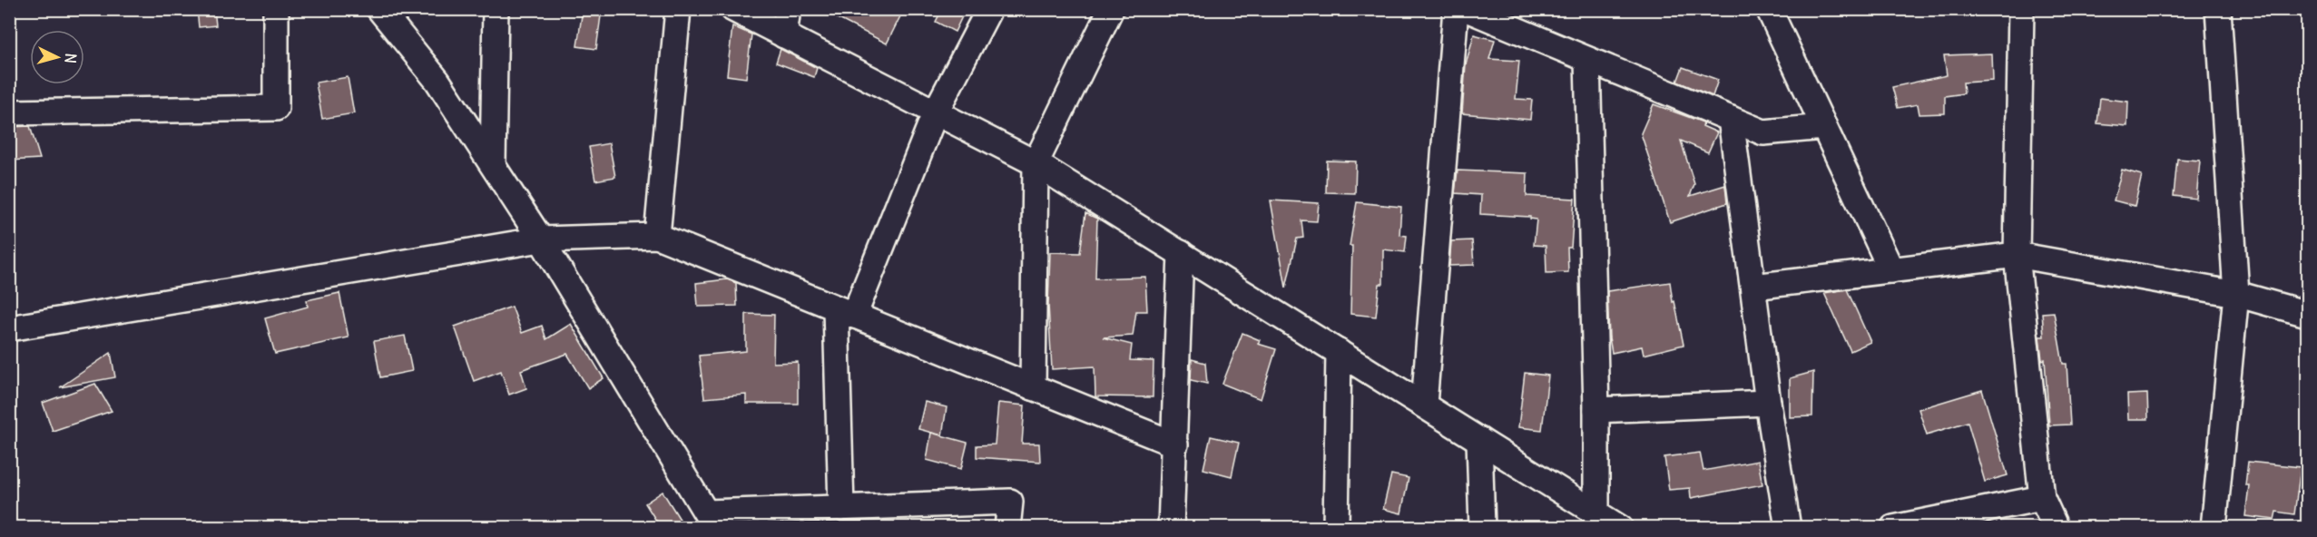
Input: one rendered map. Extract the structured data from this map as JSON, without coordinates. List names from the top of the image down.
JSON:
{
  "north": "right"
}
